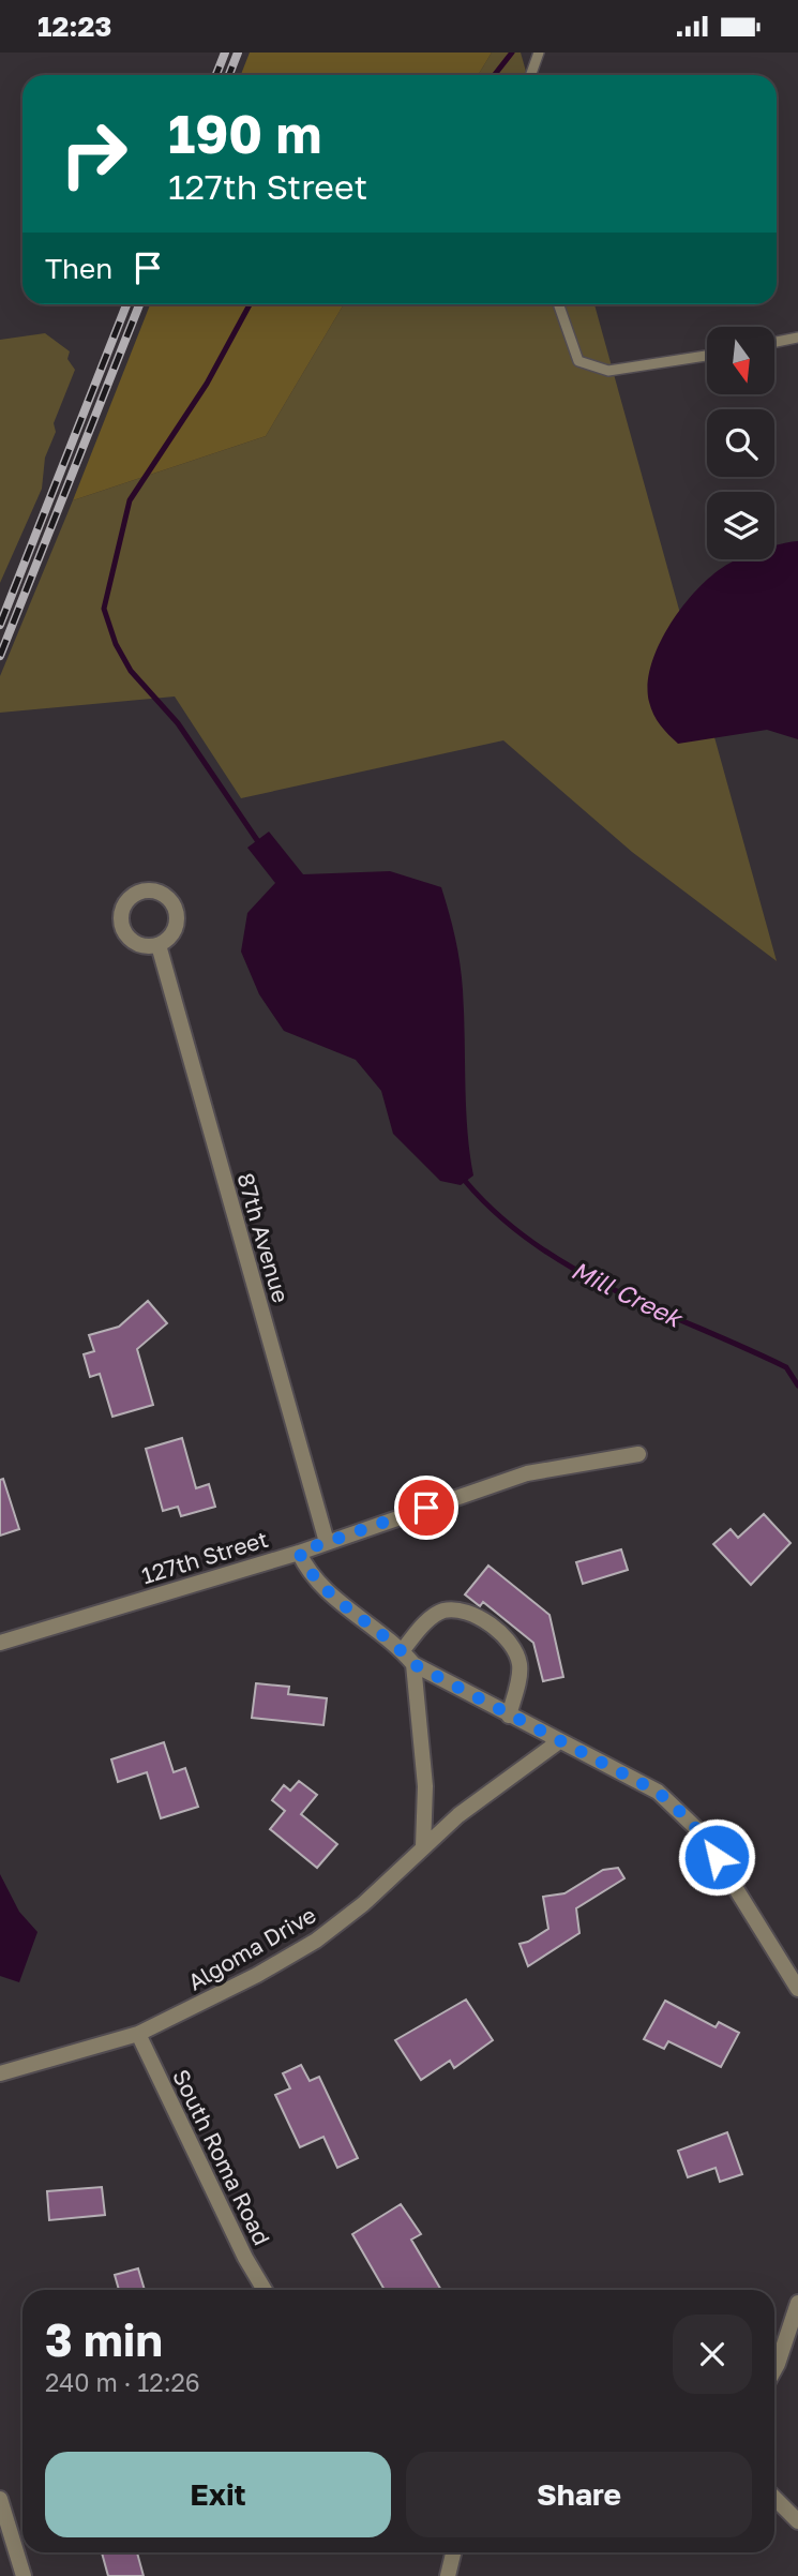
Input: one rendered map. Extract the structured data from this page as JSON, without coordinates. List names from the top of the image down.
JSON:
{
  "streets": {
    "street": [
      "87th Avenue",
      "127th Street",
      "Algoma Drive",
      "South Roma Road"
    ]
  },
  "crossings": [
    ["87th Avenue", "127th Street"],
    ["Algoma Drive", "South Roma Road"]
  ],
  "water": ["Mill Creek"],
  "north": "bottom",
  "page": {
    "status": "12:23",
    "turn": ["190 m", "127th Street"],
    "then": "Then",
    "heading": ["3 min", "240 m · 12:26"],
    "buttons": ["Exit", "Share"]
  }
}
